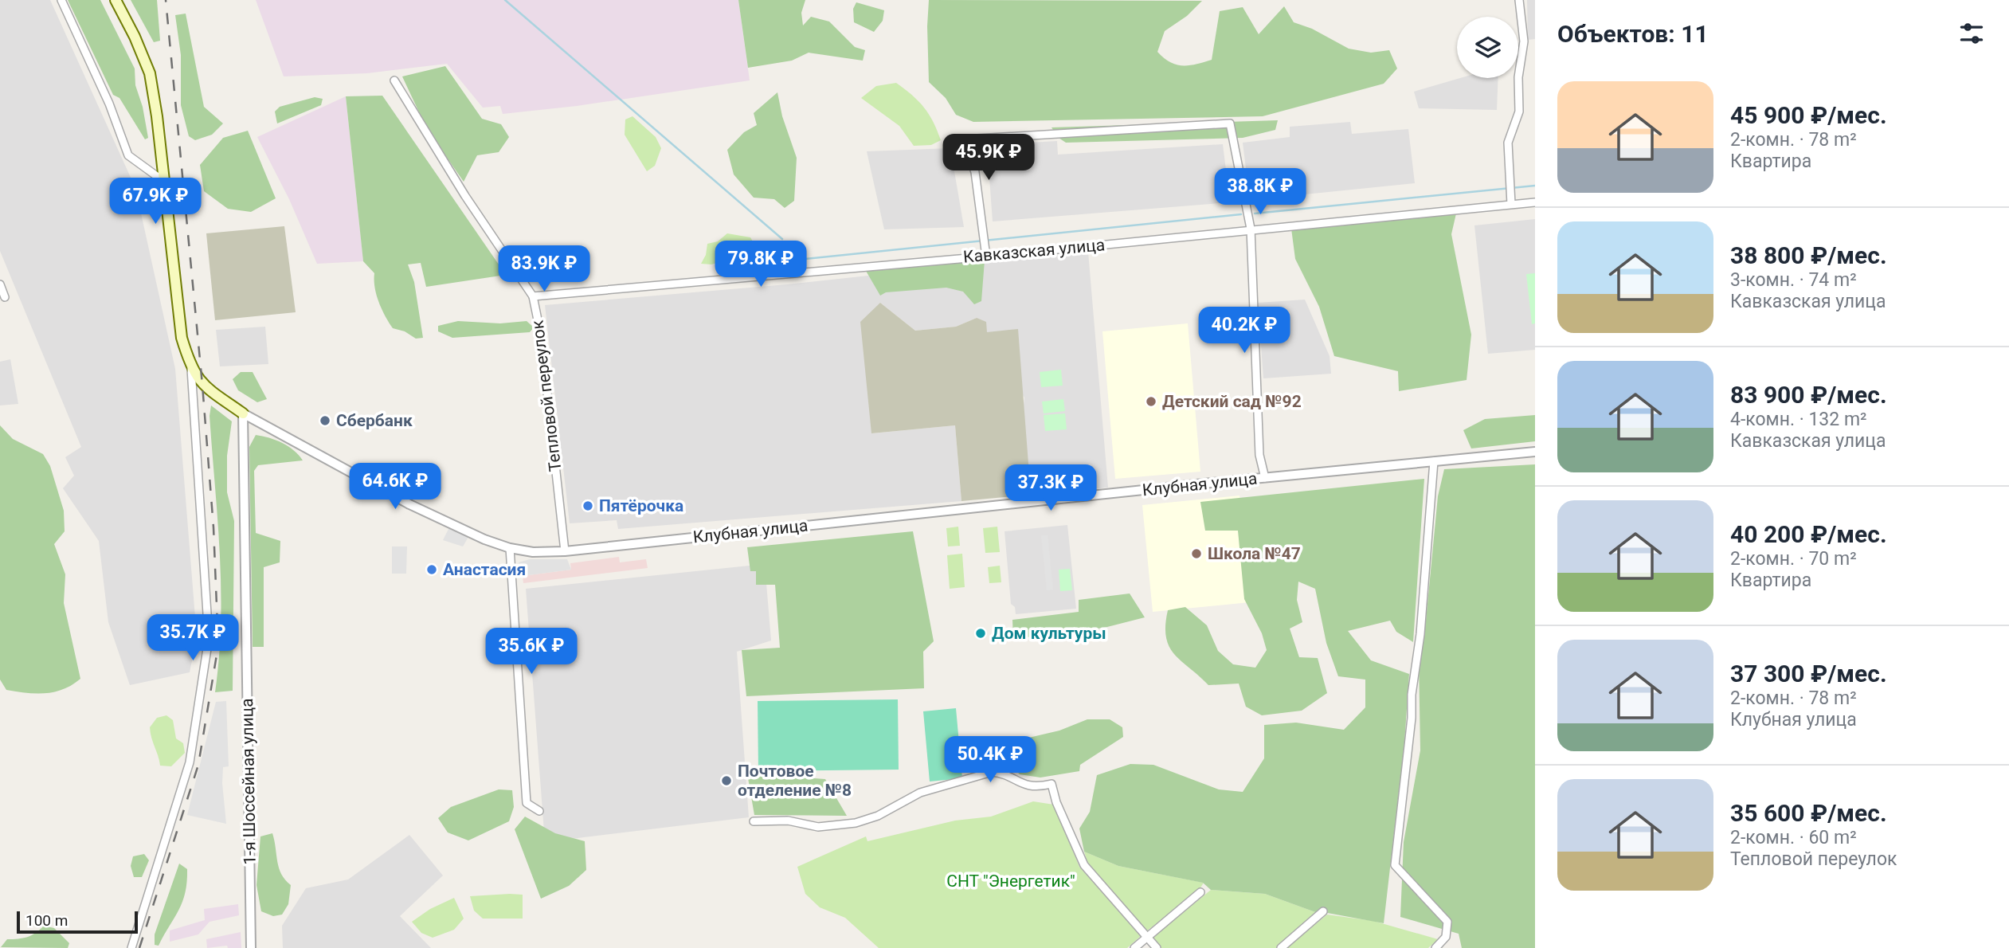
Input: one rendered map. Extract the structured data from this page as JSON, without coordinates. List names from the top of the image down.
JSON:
{
  "streets": {
    "street": [
      "Кавказская улица",
      "Тепловой переулок",
      "Клубная улица",
      "1-я Шоссейная улица"
    ]
  },
  "crossings": [
    ["Кавказская улица", "Тепловой переулок"],
    ["Тепловой переулок", "Клубная улица"],
    ["Клубная улица", "1-я Шоссейная улица"]
  ],
  "parks": ["СНТ \"Энергетик\""],
  "places": [
    "Детский сад №92",
    "Сбербанк",
    "Пятёрочка",
    "Школа №47",
    "Анастасия",
    "Дом культуры",
    "Почтовое отделение №8"
  ],
  "scale_bar": "100 m",
  "page": {
    "heading": "Объектов: 11",
    "list": [
      {
        "name": "45 900 ₽/мес.",
        "note": "2-комн. · 78 m² · Квартира"
      },
      {
        "name": "38 800 ₽/мес.",
        "note": "3-комн. · 74 m² · Кавказская улица"
      },
      {
        "name": "83 900 ₽/мес.",
        "note": "4-комн. · 132 m² · Кавказская улица"
      },
      {
        "name": "40 200 ₽/мес.",
        "note": "2-комн. · 70 m² · Квартира"
      },
      {
        "name": "37 300 ₽/мес.",
        "note": "2-комн. · 78 m² · Клубная улица"
      },
      {
        "name": "35 600 ₽/мес.",
        "note": "2-комн. · 60 m² · Тепловой переулок"
      }
    ],
    "price": [
      "45.9K ₽",
      "38.8K ₽",
      "67.9K ₽",
      "79.8K ₽",
      "83.9K ₽",
      "40.2K ₽",
      "64.6K ₽",
      "37.3K ₽",
      "35.7K ₽",
      "35.6K ₽",
      "50.4K ₽"
    ],
    "scale": "100 m"
  }
}
